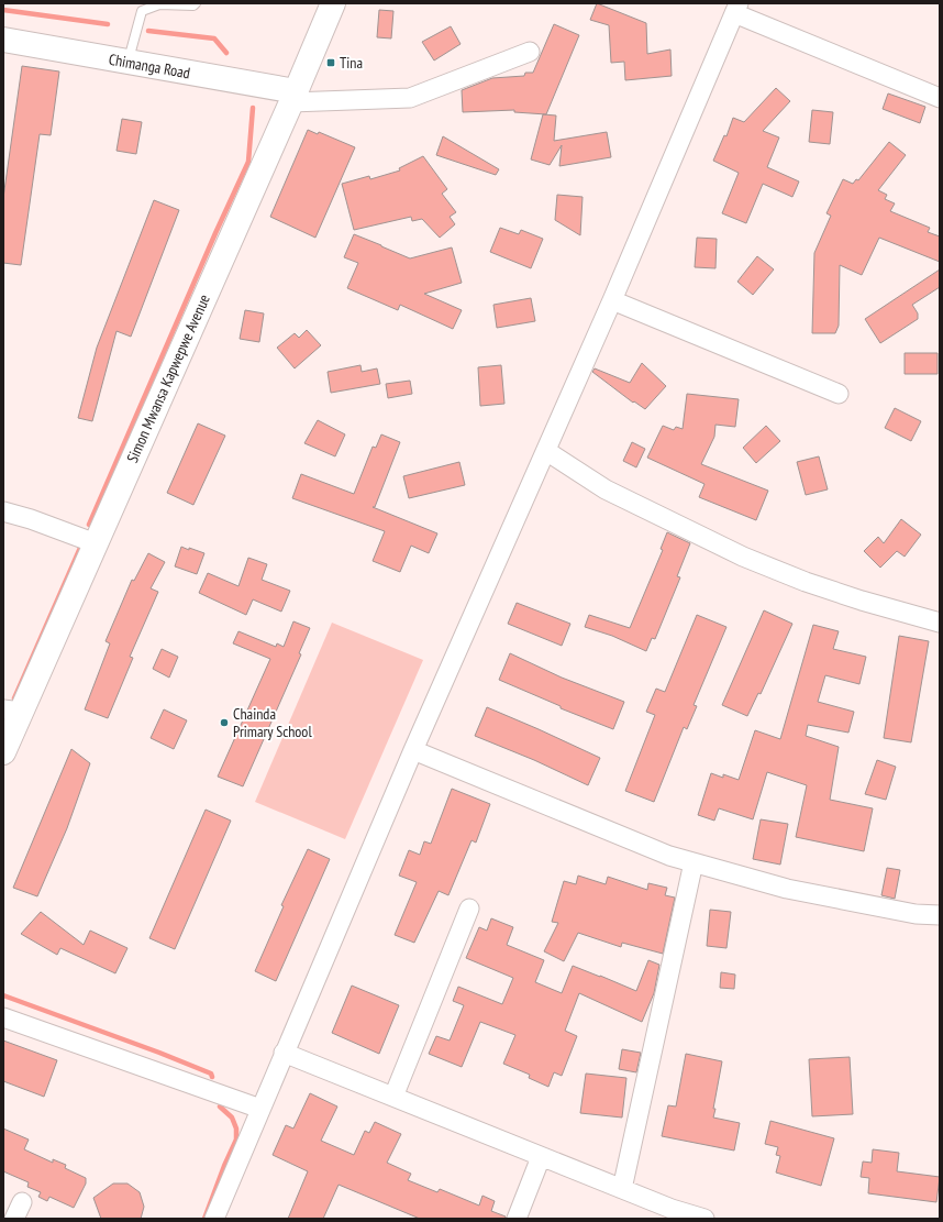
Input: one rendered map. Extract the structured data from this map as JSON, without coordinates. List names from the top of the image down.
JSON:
{
  "streets": {
    "main road": ["Chimanga Road", "Simon Mwansa Kapwepwe Avenue"]
  },
  "crossings": [
    ["Chimanga Road", "Simon Mwansa Kapwepwe Avenue"]
  ],
  "places": {
    "transit": ["Tina"],
    "other": ["Chainda Primary School"]
  }
}
